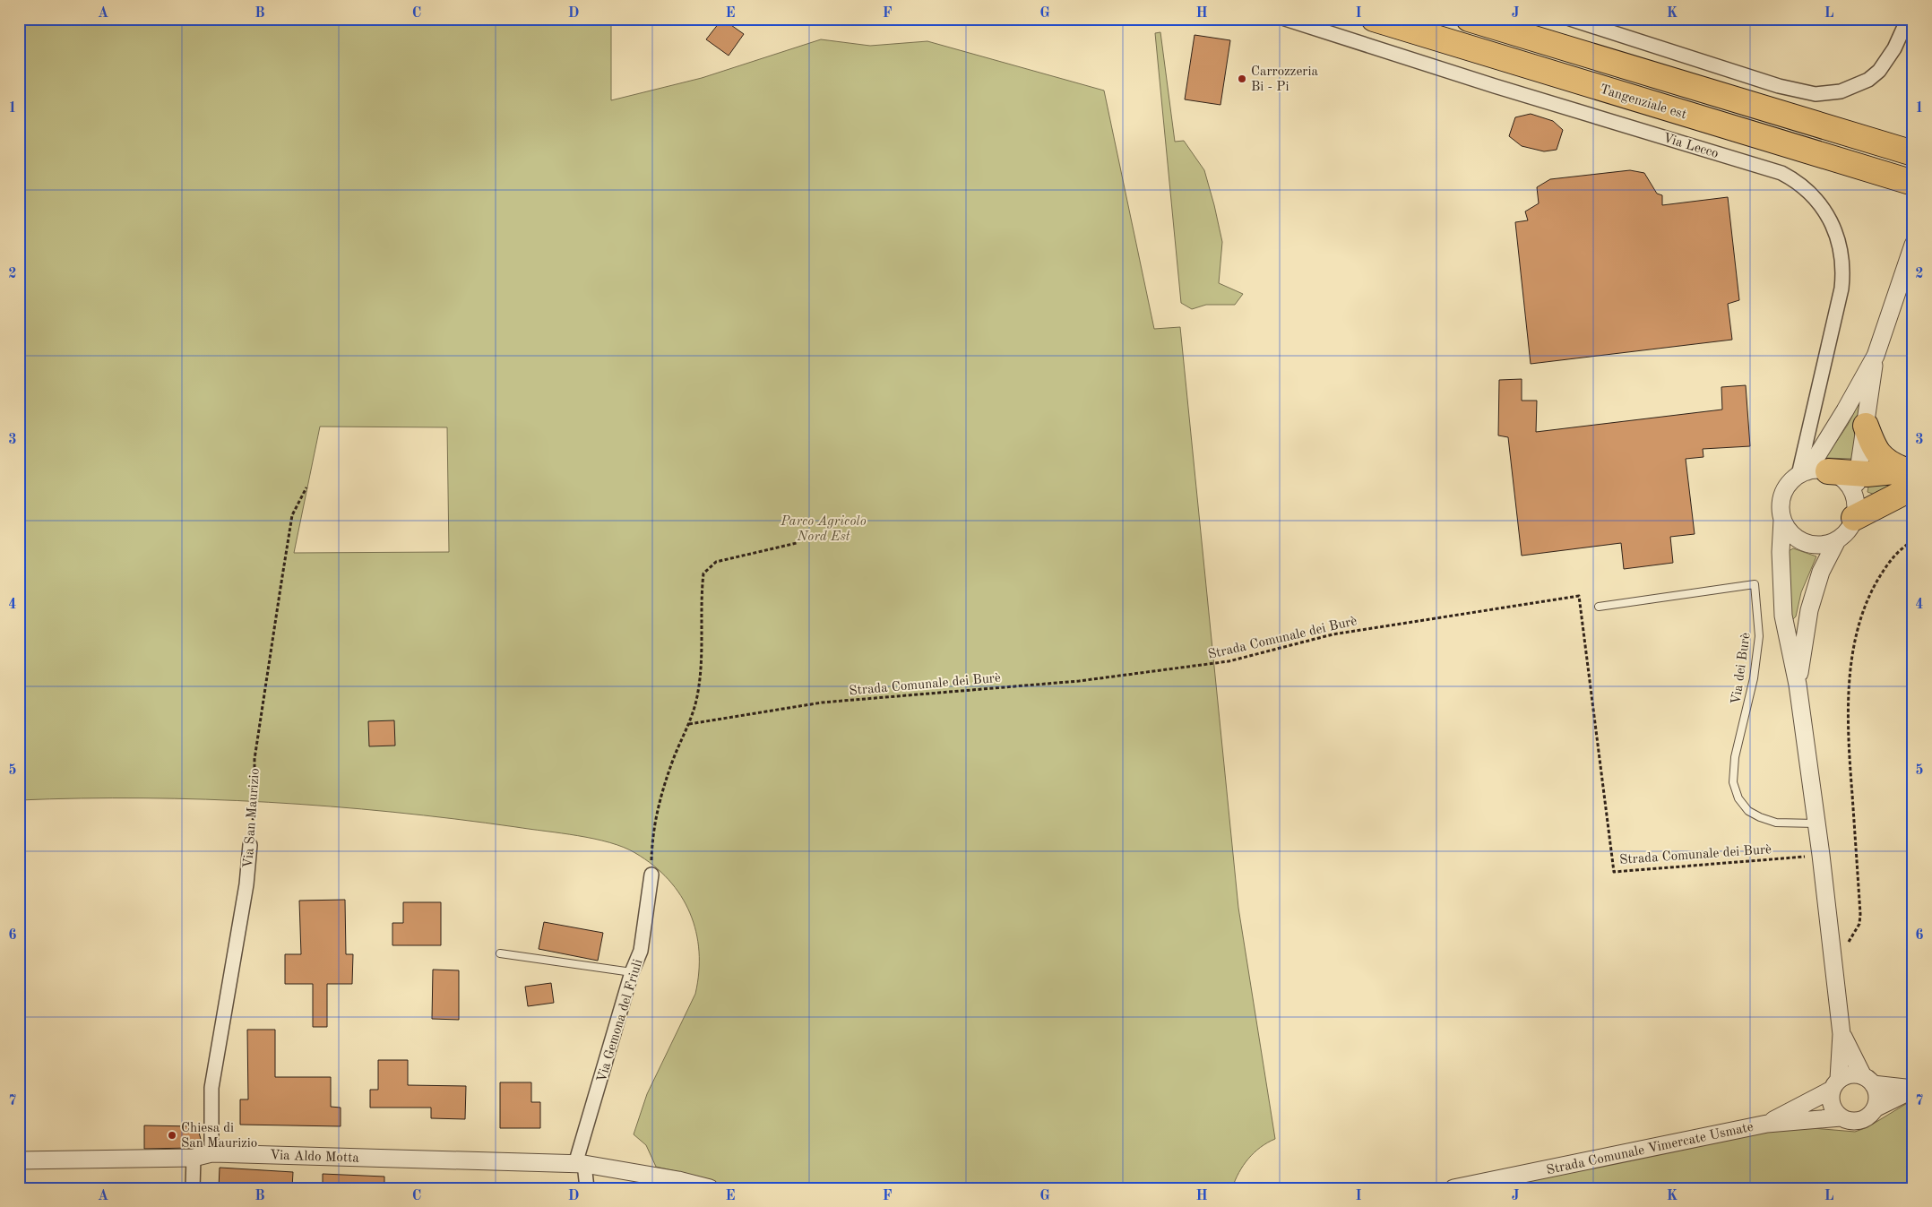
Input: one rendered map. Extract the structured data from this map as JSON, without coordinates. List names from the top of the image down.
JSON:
{
  "streets": {
    "highway": ["Tangenziale est"],
    "street": [
      "Via Lecco",
      "Via San Maurizio",
      "Via Gemona del Friuli",
      "Strada Comunale Vimercate Usmate",
      "Via Aldo Motta"
    ],
    "lane": ["Via dei Burè"],
    "path": ["Strada Comunale dei Burè"]
  },
  "crossings": [
    ["Via San Maurizio", "Via Aldo Motta"],
    ["Via Gemona del Friuli", "Via Aldo Motta"]
  ],
  "parks": ["Parco Agricolo Nord Est"],
  "places": ["Carrozzeria Bi - Pi", "Chiesa di San Maurizio"],
  "grid": {
    "columns": [
      "A",
      "B",
      "C",
      "D",
      "E",
      "F",
      "G",
      "H",
      "I",
      "J",
      "K",
      "L"
    ],
    "rows": [
      "1",
      "2",
      "3",
      "4",
      "5",
      "6",
      "7"
    ]
  }
}
